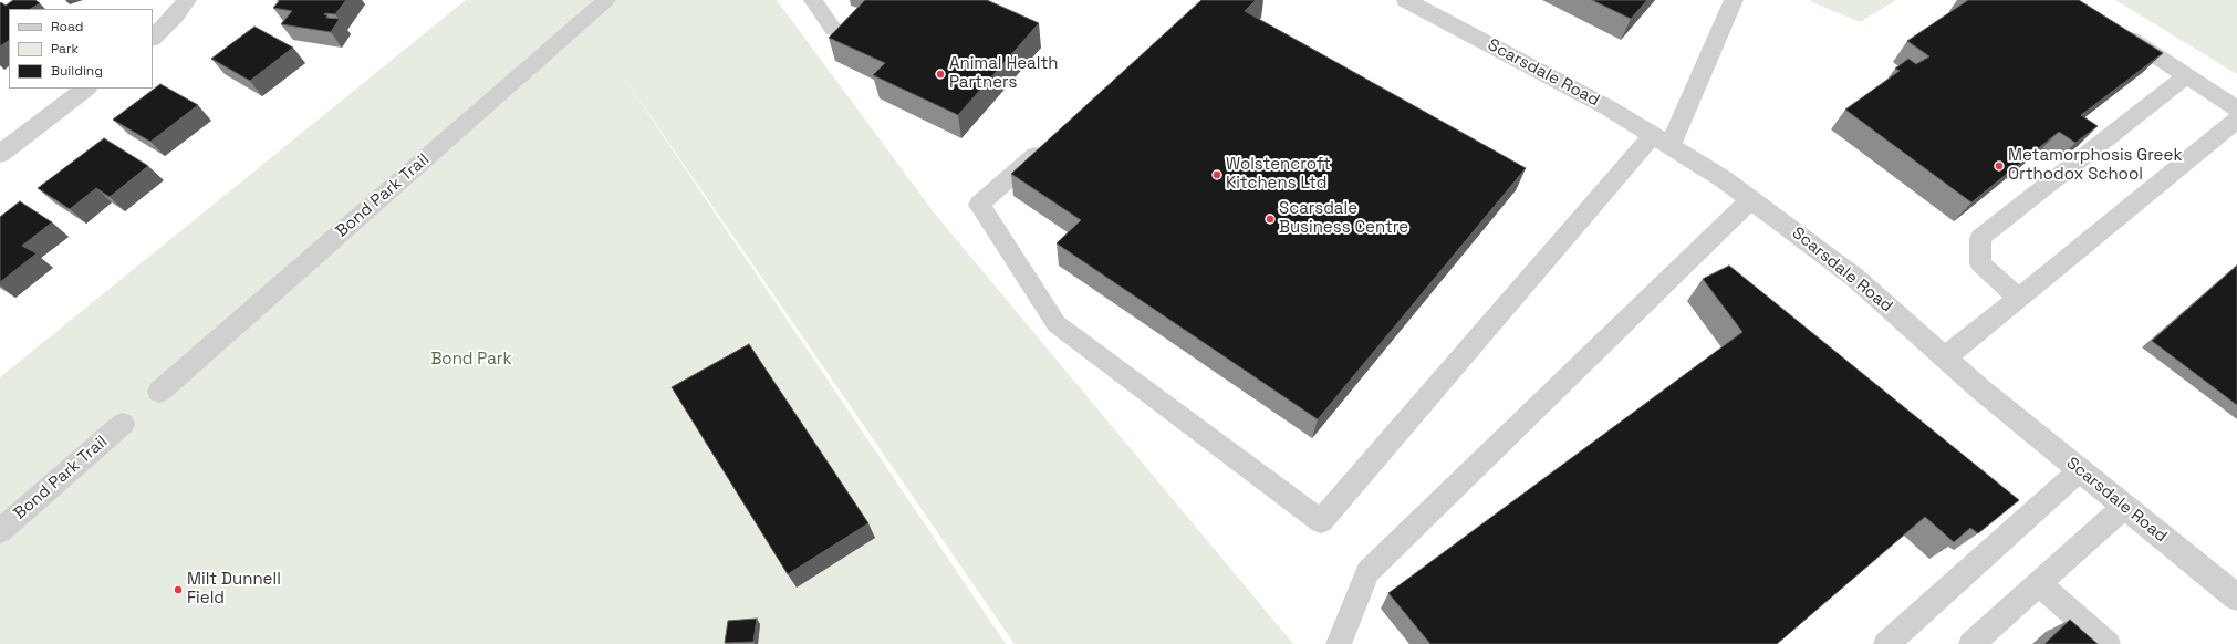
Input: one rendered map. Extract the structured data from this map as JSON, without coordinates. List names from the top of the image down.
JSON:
{
  "streets": {
    "street": ["Scarsdale Road"],
    "lane": ["Bond Park Trail"]
  },
  "parks": ["Bond Park"],
  "places": [
    "Animal Health Partners",
    "Metamorphosis Greek Orthodox School",
    "Wolstencroft Kitchens Ltd",
    "Scarsdale Business Centre",
    "Milt Dunnell Field"
  ],
  "legend": ["Road", "Park", "Building"]
}
